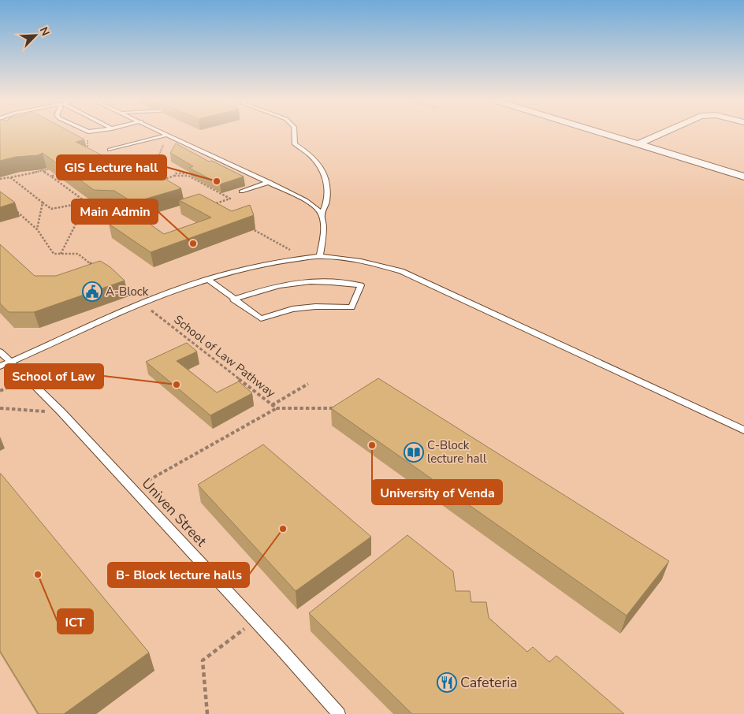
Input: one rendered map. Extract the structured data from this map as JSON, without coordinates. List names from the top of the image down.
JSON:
{
  "streets": {
    "lane": ["Univen Street"],
    "path": ["School of Law Pathway"]
  },
  "places": {
    "other": [
      "GIS Lecture hall",
      "Main Admin",
      "School of Law",
      "University of Venda",
      "B- Block lecture halls",
      "ICT"
    ],
    "public building": ["A-Block"],
    "library": ["C-Block lecture hall"],
    "restaurant": ["Cafeteria"]
  },
  "north": "top right"
}
